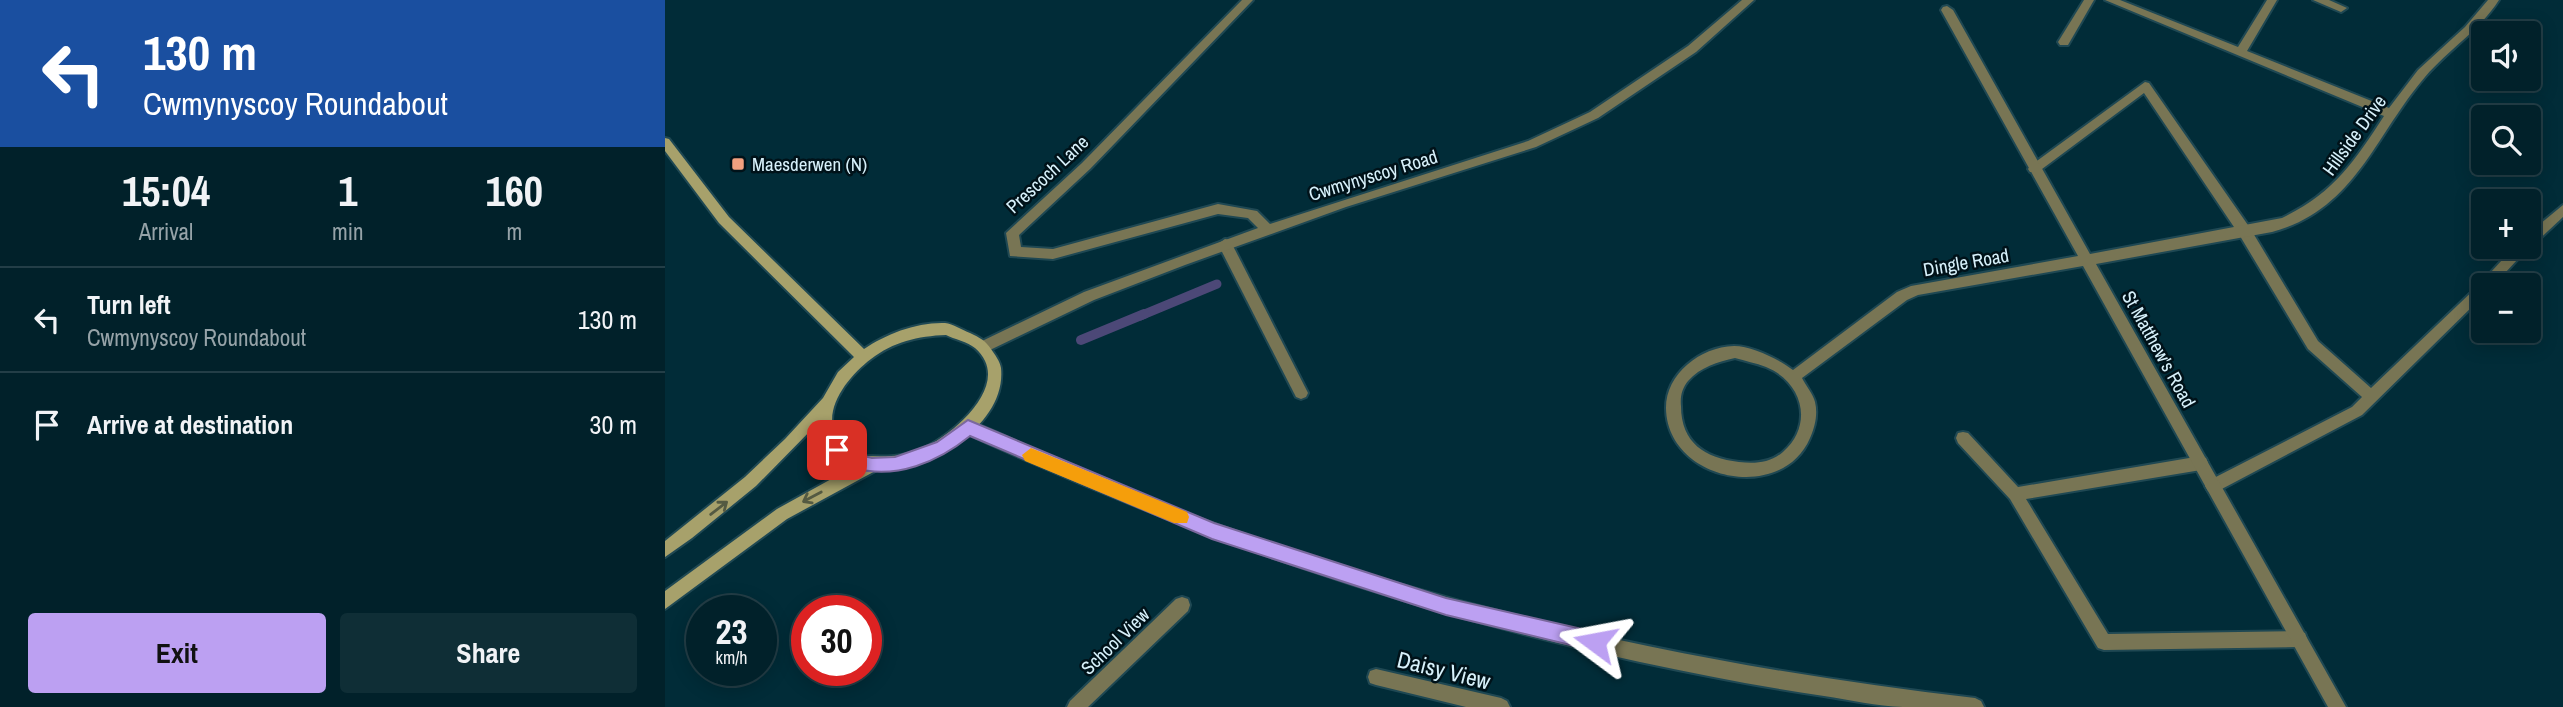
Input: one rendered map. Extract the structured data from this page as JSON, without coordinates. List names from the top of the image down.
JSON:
{
  "streets": {
    "street": [
      "Hillside Drive",
      "Prescoch Lane",
      "Cwmynyscoy Road",
      "Dingle Road",
      "St Matthew's Road",
      "School View",
      "Daisy View"
    ]
  },
  "crossings": [
    ["Hillside Drive", "Dingle Road"],
    ["Hillside Drive", "St Matthew's Road"],
    ["Prescoch Lane", "Cwmynyscoy Road"],
    ["Dingle Road", "St Matthew's Road"]
  ],
  "places": {
    "transit": ["Maesderwen (N)"]
  },
  "page": {
    "turn": ["130 m", "Cwmynyscoy Roundabout"],
    "map_buttons": ["+", "−"],
    "eta": [
      "15:04",
      "Arrival",
      "1",
      "min",
      "160",
      "m"
    ],
    "list": [
      {
        "name": "Turn left",
        "note": "Cwmynyscoy Roundabout",
        "value": "130 m"
      },
      {
        "name": "Arrive at destination",
        "value": "30 m"
      }
    ],
    "speed": "23 km/h",
    "limit": "30",
    "buttons": ["Exit", "Share"]
  }
}
